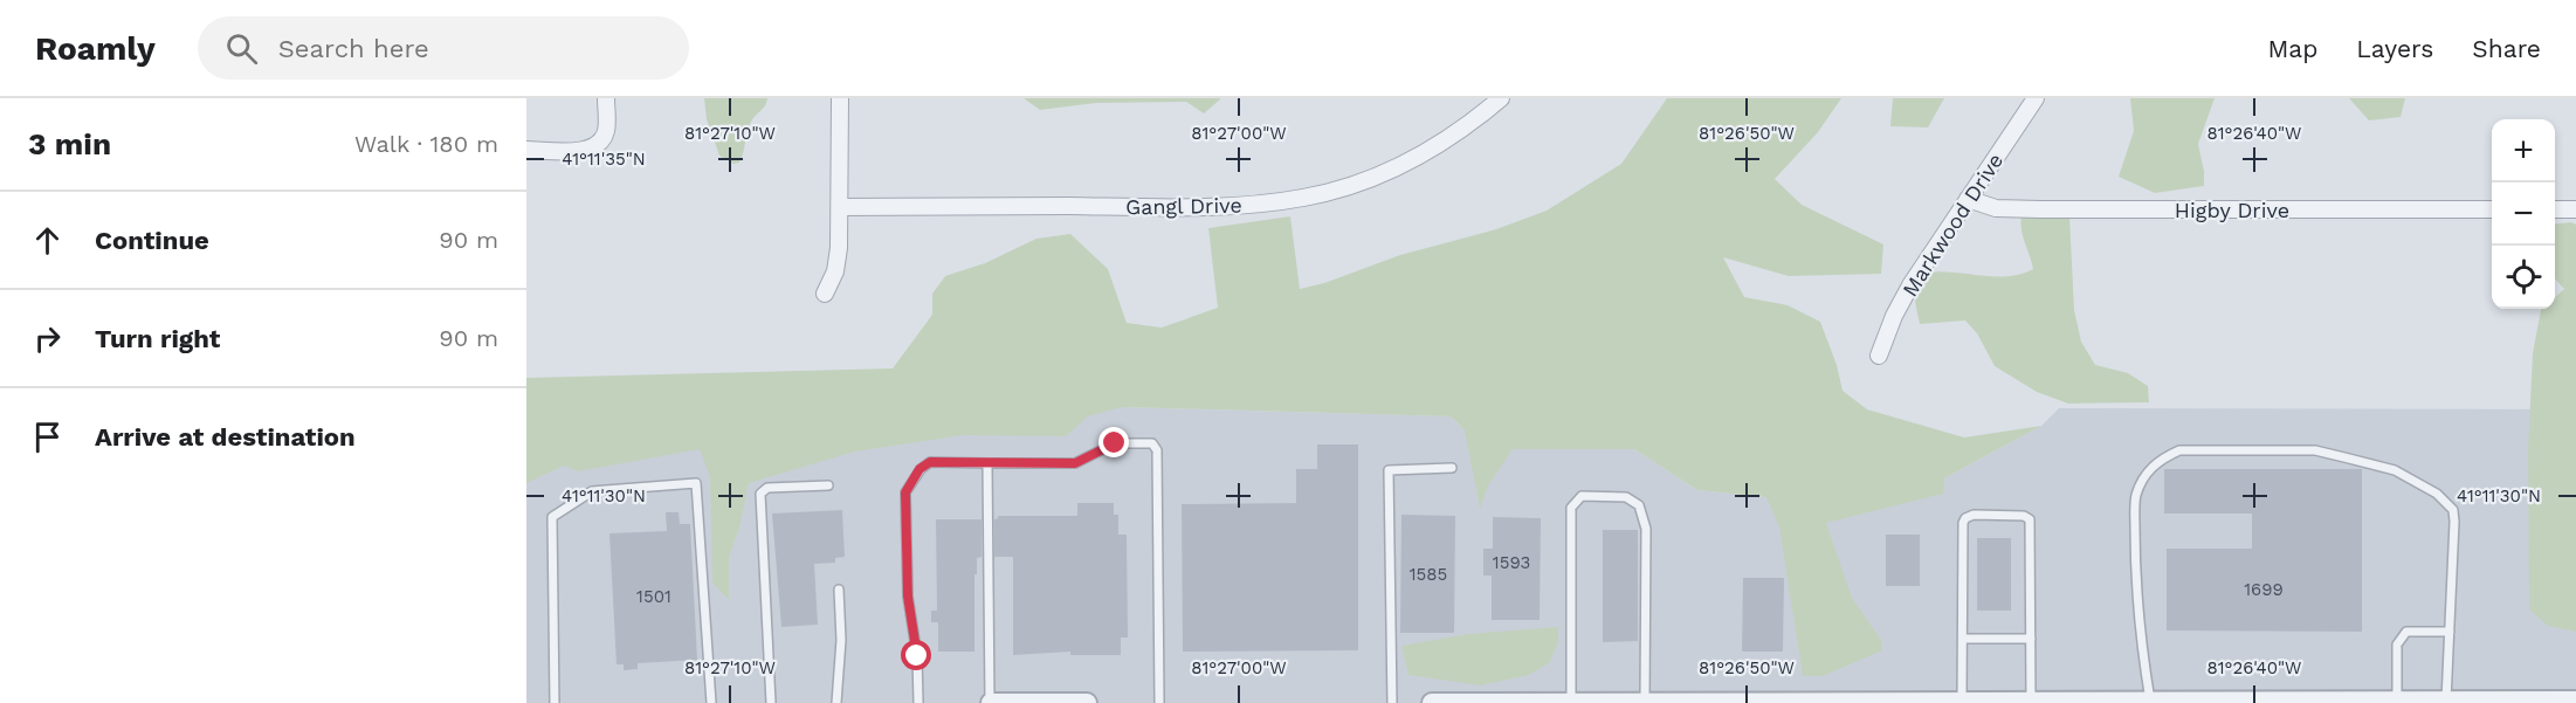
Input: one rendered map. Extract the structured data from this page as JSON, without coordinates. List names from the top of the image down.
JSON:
{
  "streets": {
    "street": ["Gangl Drive", "Higby Drive", "Markwood Drive"]
  },
  "crossings": [
    ["Higby Drive", "Markwood Drive"]
  ],
  "house_numbers": [
    "1593",
    "1585",
    "1699",
    "1501"
  ],
  "page": {
    "header": "Roamly",
    "search": "Search here",
    "nav": ["Map", "Layers", "Share"],
    "heading": ["3 min", "Walk · 180 m"],
    "map_buttons": ["+", "−"],
    "list": [
      ["Continue", "90 m"],
      ["Turn right", "90 m"],
      "Arrive at destination"
    ]
  },
  "coordinates": [
    "81°27'10\"W",
    "81°27'00\"W",
    "81°26'50\"W",
    "81°26'40\"W",
    "41°11'35\"N",
    "41°11'30\"N"
  ]
}
